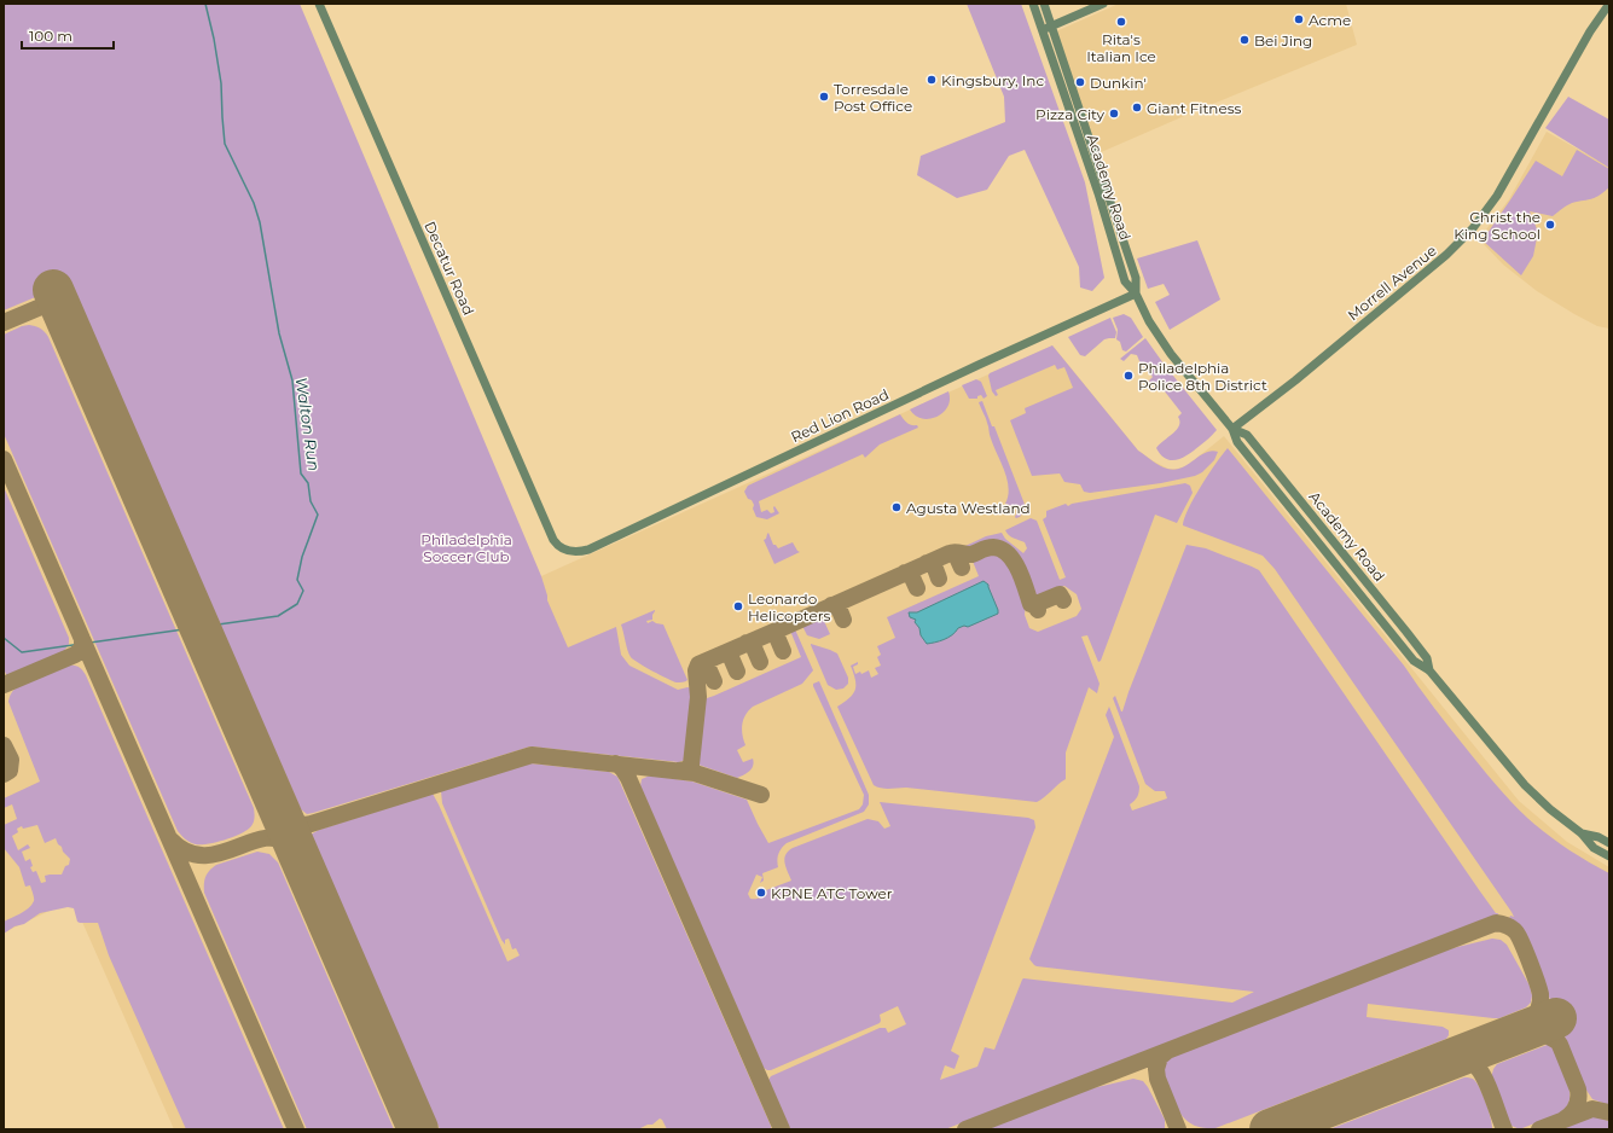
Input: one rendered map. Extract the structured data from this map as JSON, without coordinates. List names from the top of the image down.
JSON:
{
  "streets": {
    "street": [
      "Academy Road",
      "Decatur Road",
      "Morrell Avenue",
      "Red Lion Road"
    ]
  },
  "crossings": [
    ["Academy Road", "Morrell Avenue"],
    ["Academy Road", "Red Lion Road"],
    ["Decatur Road", "Red Lion Road"]
  ],
  "water": ["Walton Run"],
  "parks": ["Philadelphia Soccer Club"],
  "places": [
    "Acme",
    "Rita's Italian Ice",
    "Bei Jing",
    "Kingsbury, Inc",
    "Dunkin'",
    "Torresdale Post Office",
    "Giant Fitness",
    "Pizza City",
    "Christ the King School",
    "Philadelphia Police 8th District",
    "Agusta Westland",
    "Leonardo Helicopters",
    "KPNE ATC Tower"
  ],
  "scale_bar": "100 m"
}
